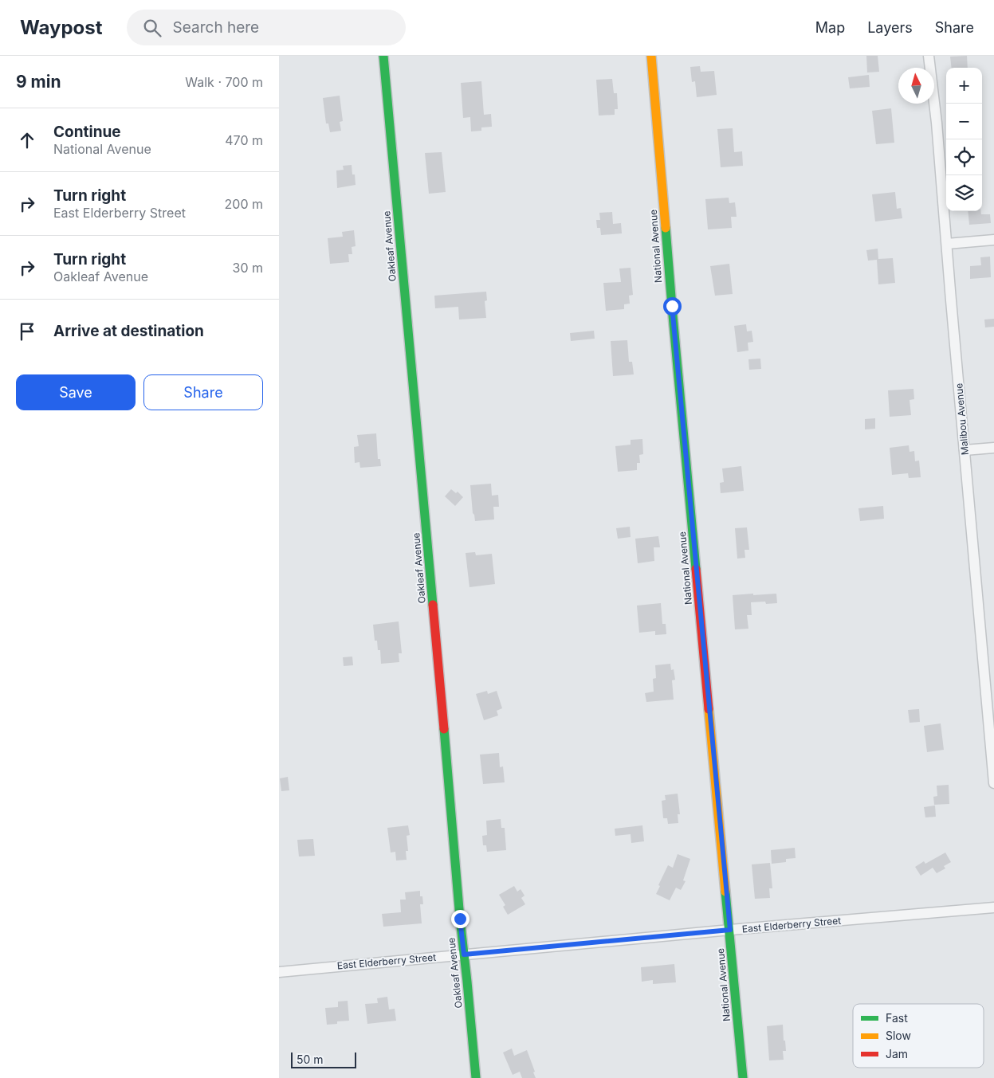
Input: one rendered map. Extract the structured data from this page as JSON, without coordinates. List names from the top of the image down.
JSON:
{
  "streets": {
    "street": [
      "Oakleaf Avenue",
      "National Avenue",
      "Malibou Avenue",
      "East Elderberry Street"
    ]
  },
  "crossings": [
    ["Oakleaf Avenue", "East Elderberry Street"],
    ["National Avenue", "East Elderberry Street"]
  ],
  "legend": ["Fast", "Slow", "Jam"],
  "scale_bar": "50 m",
  "north": "top",
  "page": {
    "header": "Waypost",
    "search": "Search here",
    "nav": ["Map", "Layers", "Share"],
    "heading": ["9 min", "Walk · 700 m"],
    "map_buttons": ["+", "−"],
    "list": [
      ["Continue", "National Avenue", "470 m"],
      ["Turn right", "East Elderberry Street", "200 m"],
      ["Turn right", "Oakleaf Avenue", "30 m"],
      "Arrive at destination"
    ],
    "buttons": ["Save", "Share"],
    "scale": "50 m"
  }
}
